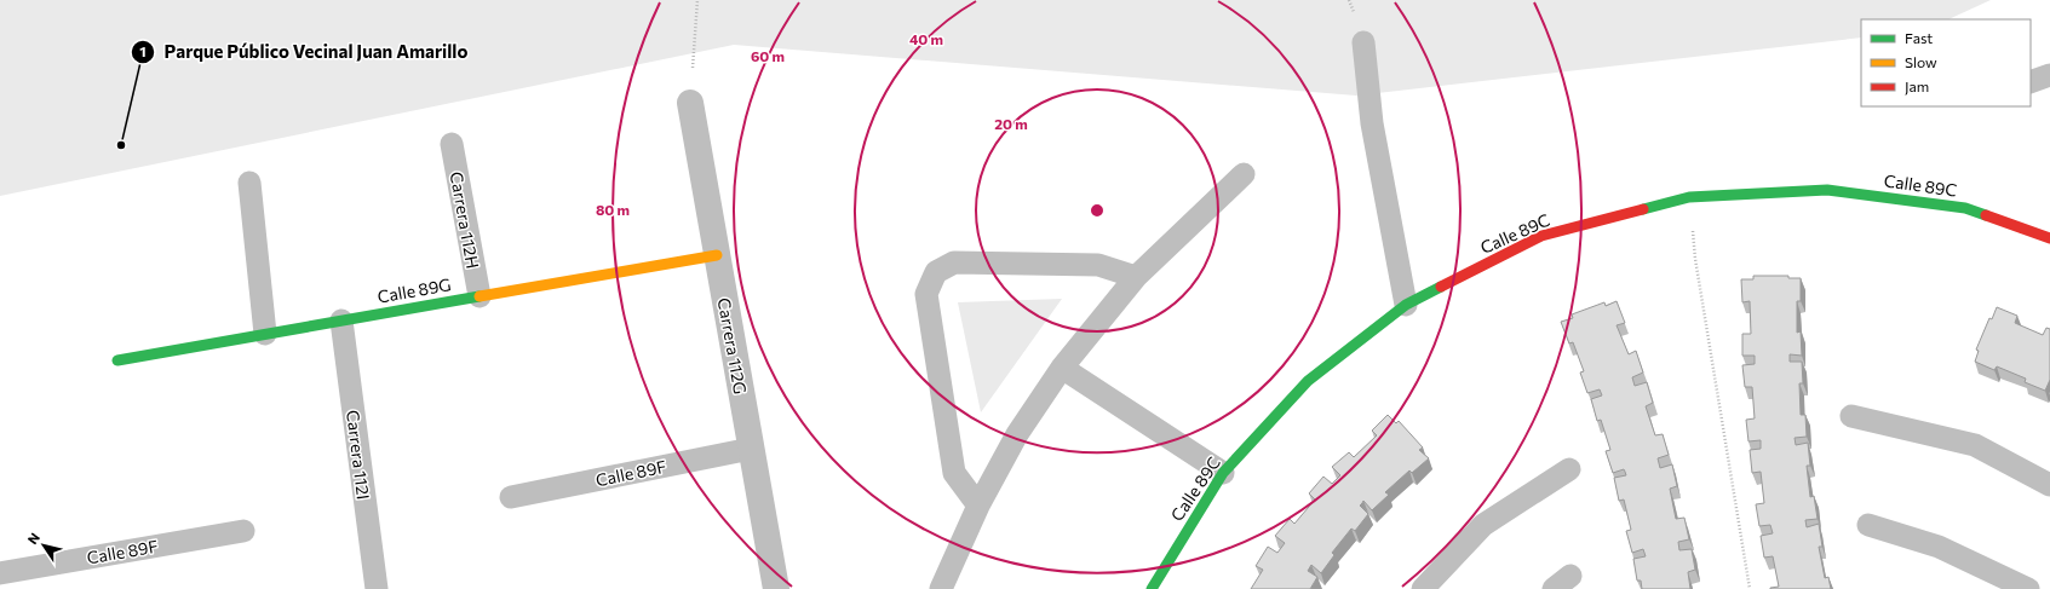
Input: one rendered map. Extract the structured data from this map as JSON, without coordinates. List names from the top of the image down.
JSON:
{
  "streets": {
    "street": ["Calle 89C", "Calle 89G", "Carrera 112G"],
    "lane": ["Carrera 112H", "Carrera 112I", "Calle 89F"]
  },
  "crossings": [
    ["Carrera 112H", "Calle 89G"],
    ["Calle 89G", "Carrera 112G"],
    ["Calle 89G", "Carrera 112I"],
    ["Carrera 112G", "Calle 89F"]
  ],
  "places": ["Parque Público Vecinal Juan Amarillo"],
  "legend": ["Fast", "Slow", "Jam"],
  "north": "top left",
  "rings": [
    "40 m",
    "60 m",
    "20 m",
    "80 m"
  ]
}
